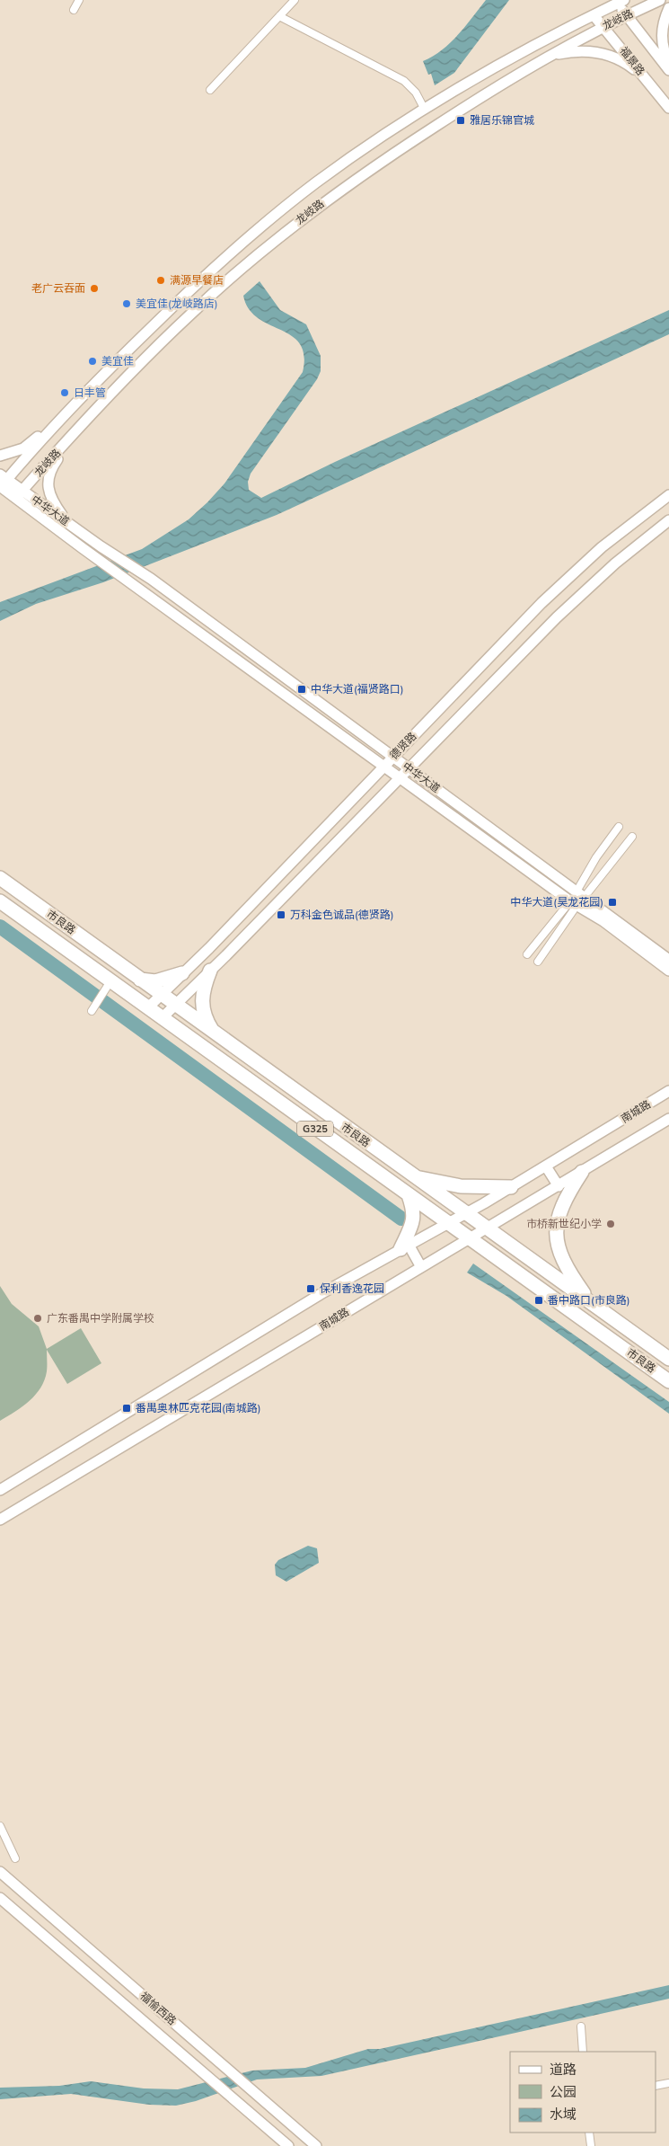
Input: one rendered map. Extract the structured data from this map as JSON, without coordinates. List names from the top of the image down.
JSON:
{
  "streets": {
    "highway": ["市良路", "G325"],
    "street": [
      "龙岐路",
      "福景路",
      "中华大道",
      "德贤路",
      "南城路",
      "福愉西路"
    ]
  },
  "crossings": [
    ["龙岐路", "福景路"],
    ["龙岐路", "中华大道"],
    ["中华大道", "德贤路"],
    ["德贤路", "市良路"],
    ["市良路", "南城路"]
  ],
  "places": {
    "transit": [
      "雅居乐锦官城",
      "中华大道(福贤路口)",
      "中华大道(昊龙花园)",
      "万科金色诚品(德贤路)",
      "保利香逸花园",
      "番中路口(市良路)",
      "番禺奥林匹克花园(南城路)"
    ],
    "other": [
      "满源早餐店",
      "老广云吞面",
      "美宜佳(龙岐路店)",
      "美宜佳",
      "日丰管",
      "市桥新世纪小学",
      "广东番禺中学附属学校"
    ]
  },
  "legend": ["道路", "公园", "水域"]
}
